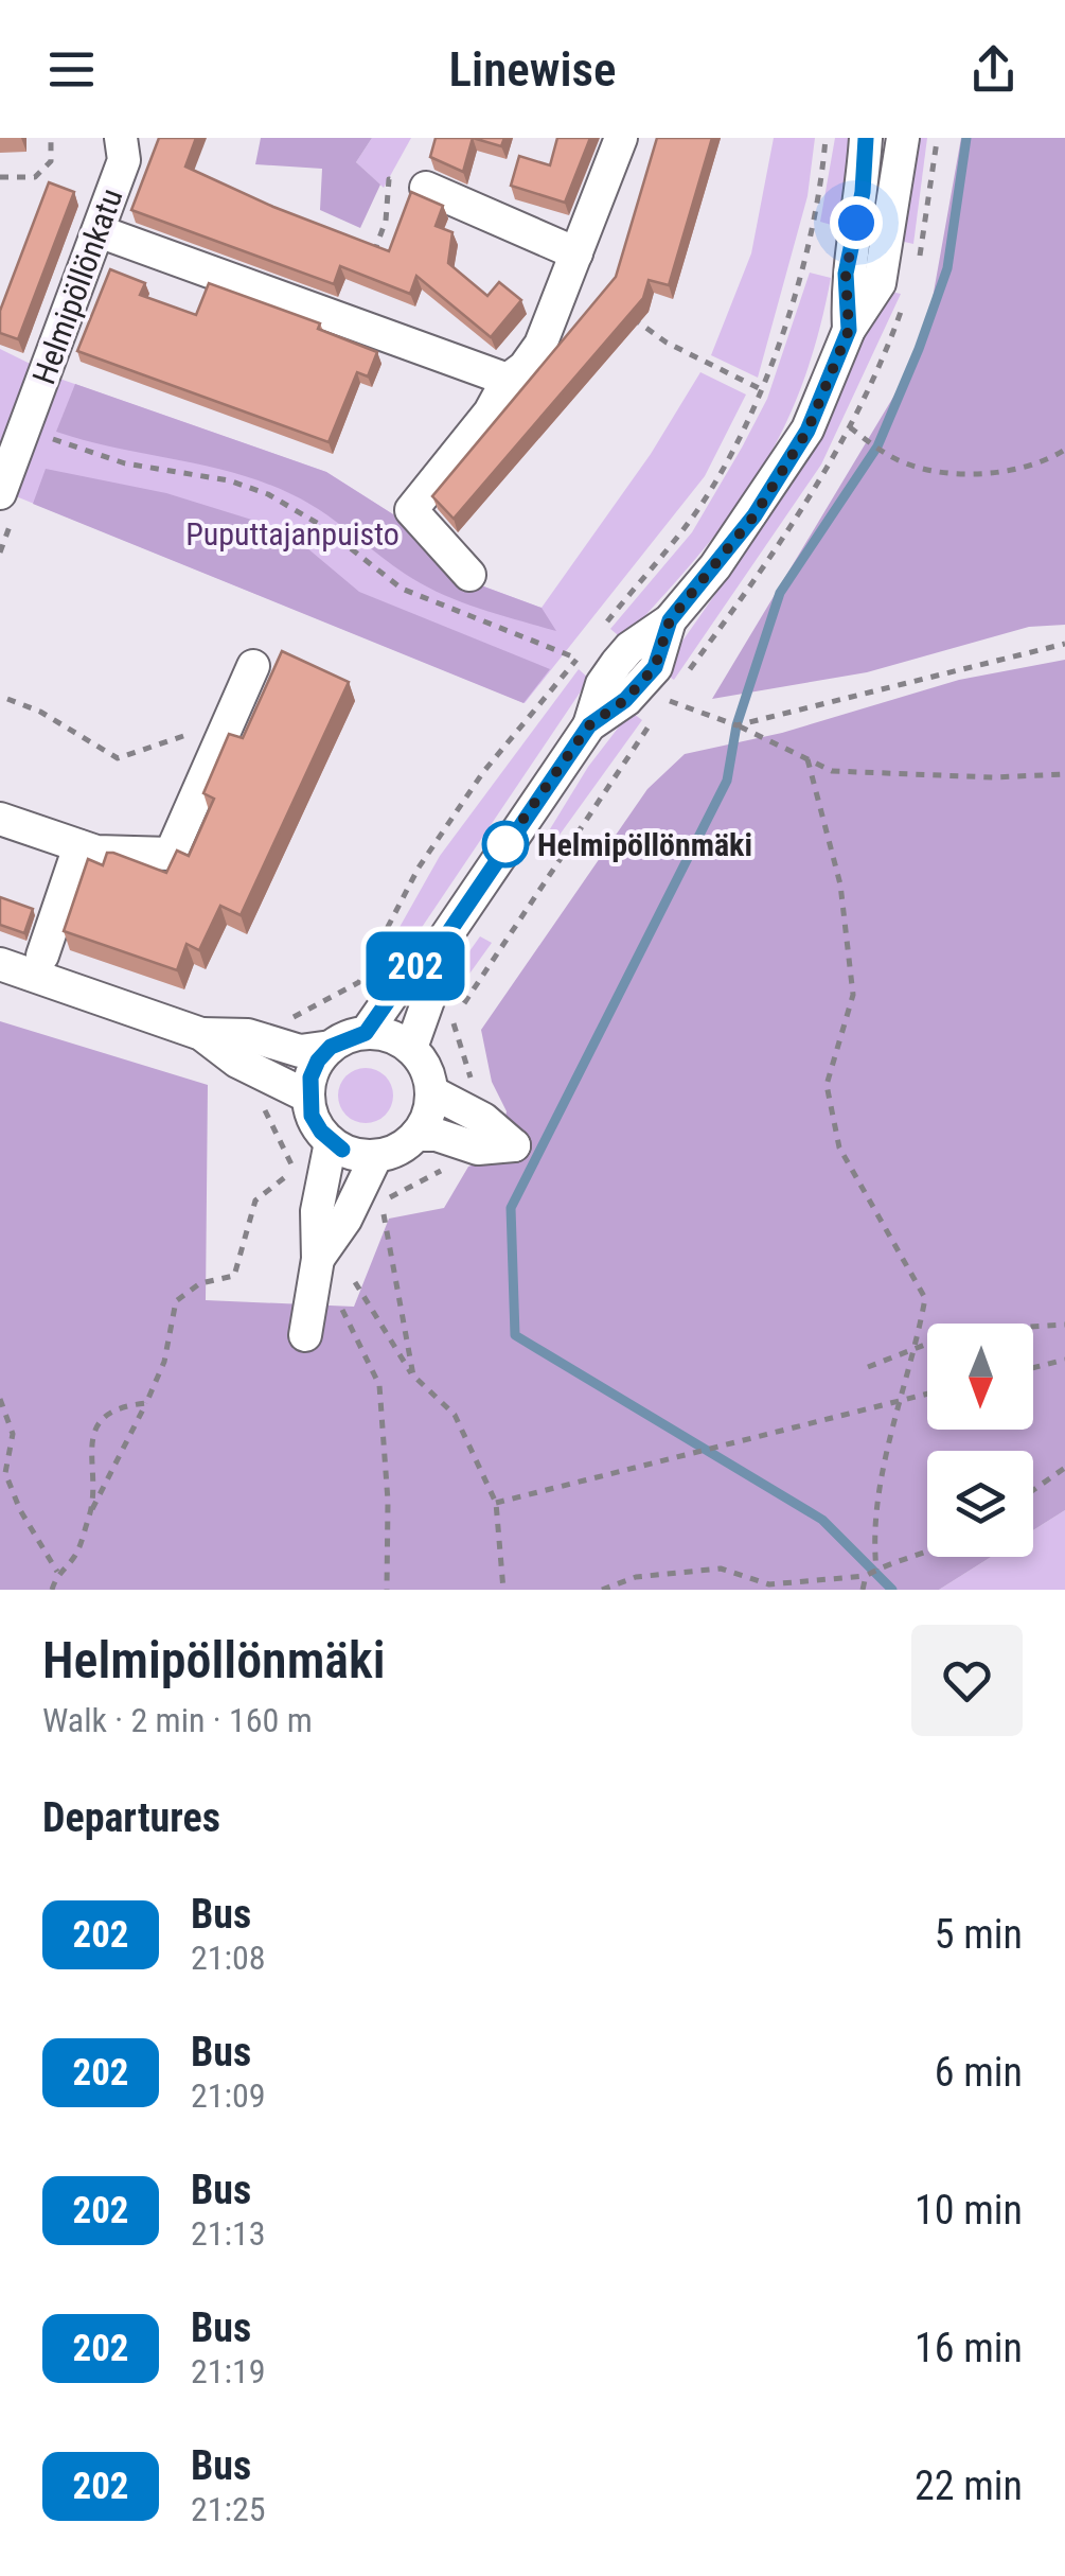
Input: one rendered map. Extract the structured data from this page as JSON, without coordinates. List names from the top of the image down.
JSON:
{
  "streets": {
    "street": ["Helmipöllönkatu"]
  },
  "parks": ["Puputtajanpuisto"],
  "places": ["Helmipöllönmäki"],
  "lines": ["bus line 202"],
  "north": "bottom",
  "page": {
    "header": "Linewise",
    "on_map": "202",
    "heading": [
      ["Helmipöllönmäki", "Walk · 2 min · 160 m"],
      "Departures"
    ],
    "list": [
      {
        "mark": "202",
        "name": "Bus",
        "note": "21:08",
        "value": "5 min"
      },
      {
        "mark": "202",
        "name": "Bus",
        "note": "21:09",
        "value": "6 min"
      },
      {
        "mark": "202",
        "name": "Bus",
        "note": "21:13",
        "value": "10 min"
      },
      {
        "mark": "202",
        "name": "Bus",
        "note": "21:19",
        "value": "16 min"
      },
      {
        "mark": "202",
        "name": "Bus",
        "note": "21:25",
        "value": "22 min"
      }
    ]
  }
}
